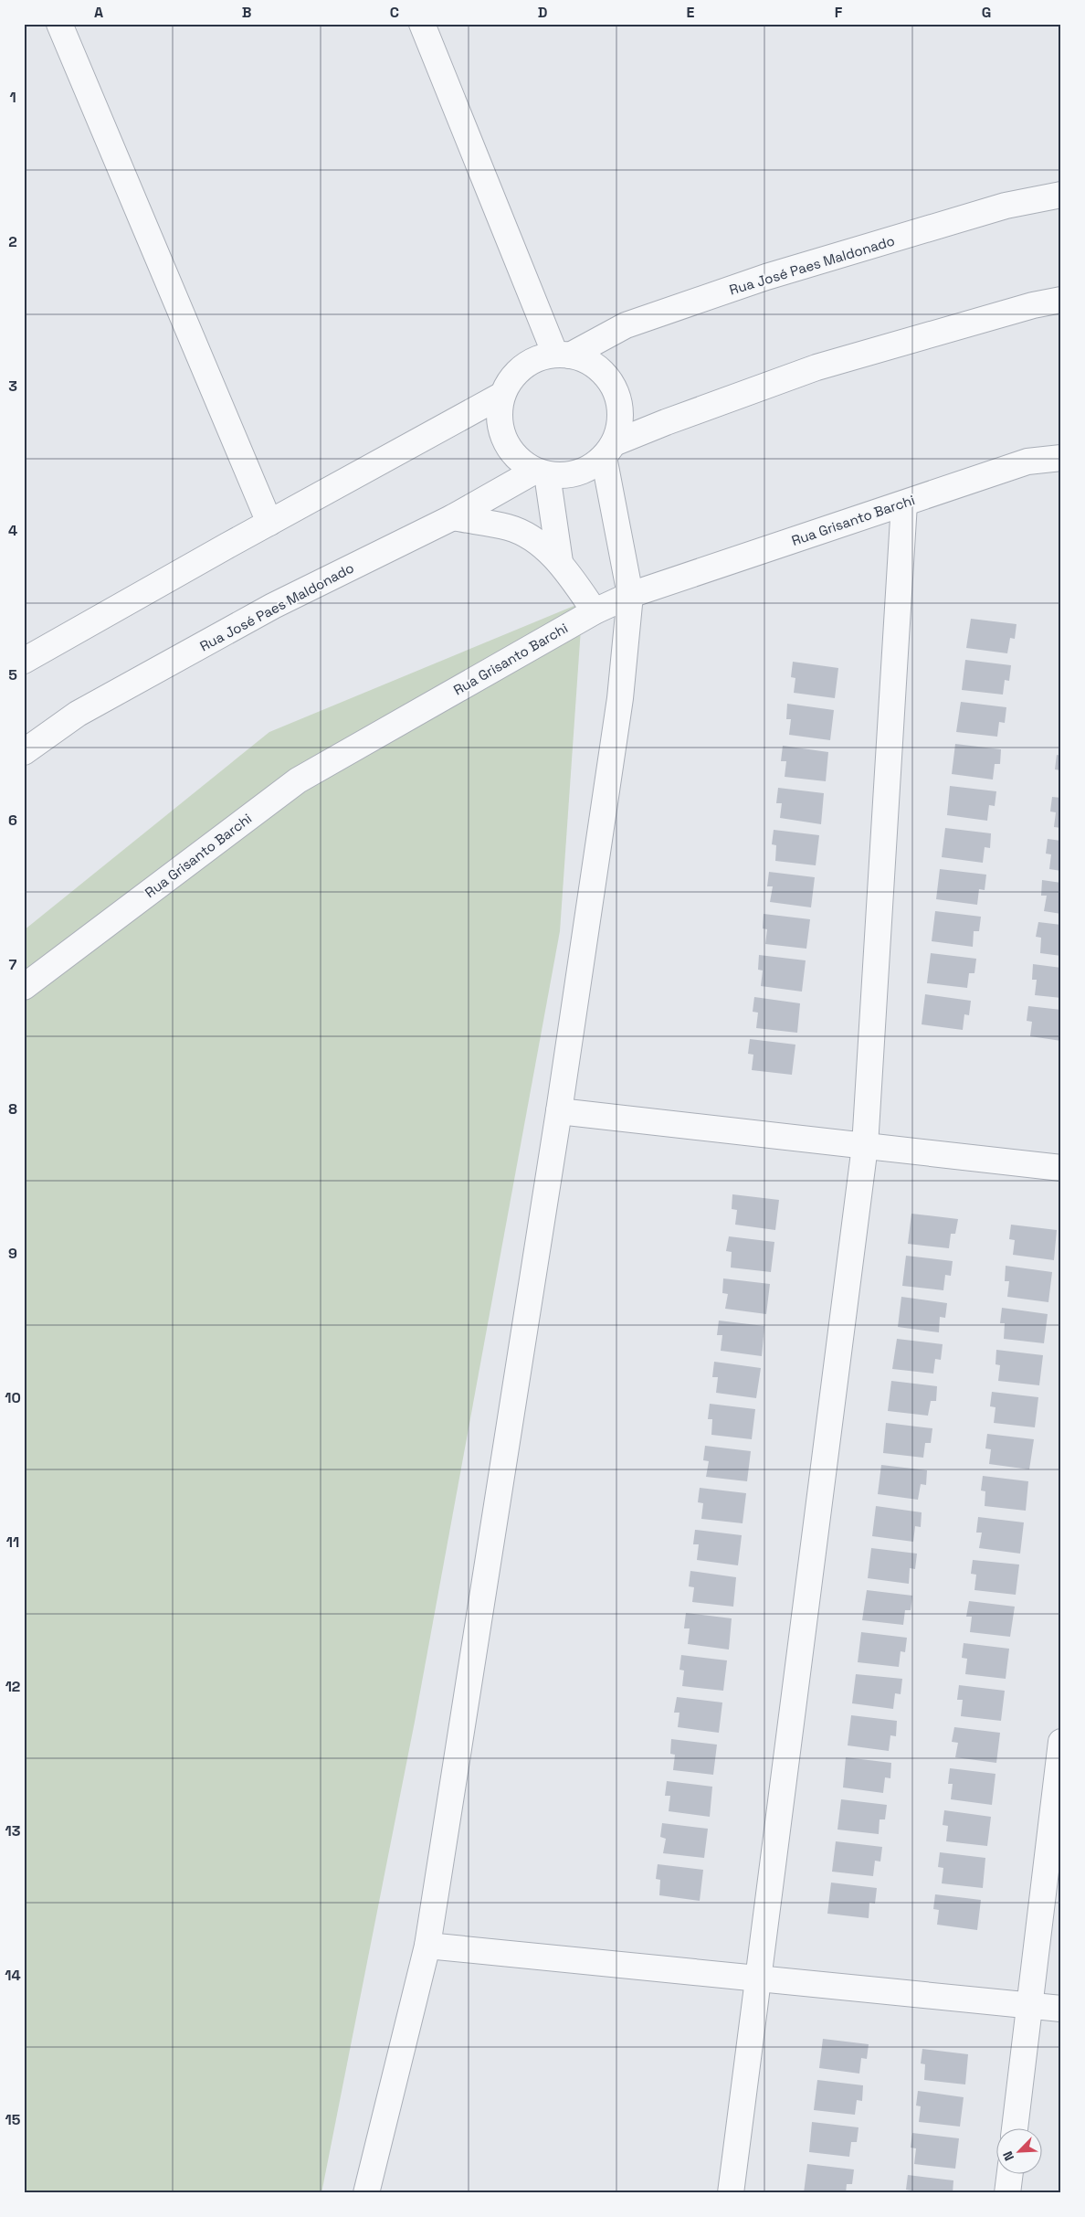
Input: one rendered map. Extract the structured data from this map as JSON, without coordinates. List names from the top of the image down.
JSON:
{
  "streets": {
    "street": ["Rua José Paes Maldonado", "Rua Grisanto Barchi"]
  },
  "north": "bottom left",
  "grid": {
    "columns": [
      "A",
      "B",
      "C",
      "D",
      "E",
      "F",
      "G"
    ],
    "rows": [
      "1",
      "2",
      "3",
      "4",
      "5",
      "6",
      "7",
      "8",
      "9",
      "10",
      "11",
      "12",
      "13",
      "14",
      "15"
    ]
  }
}
